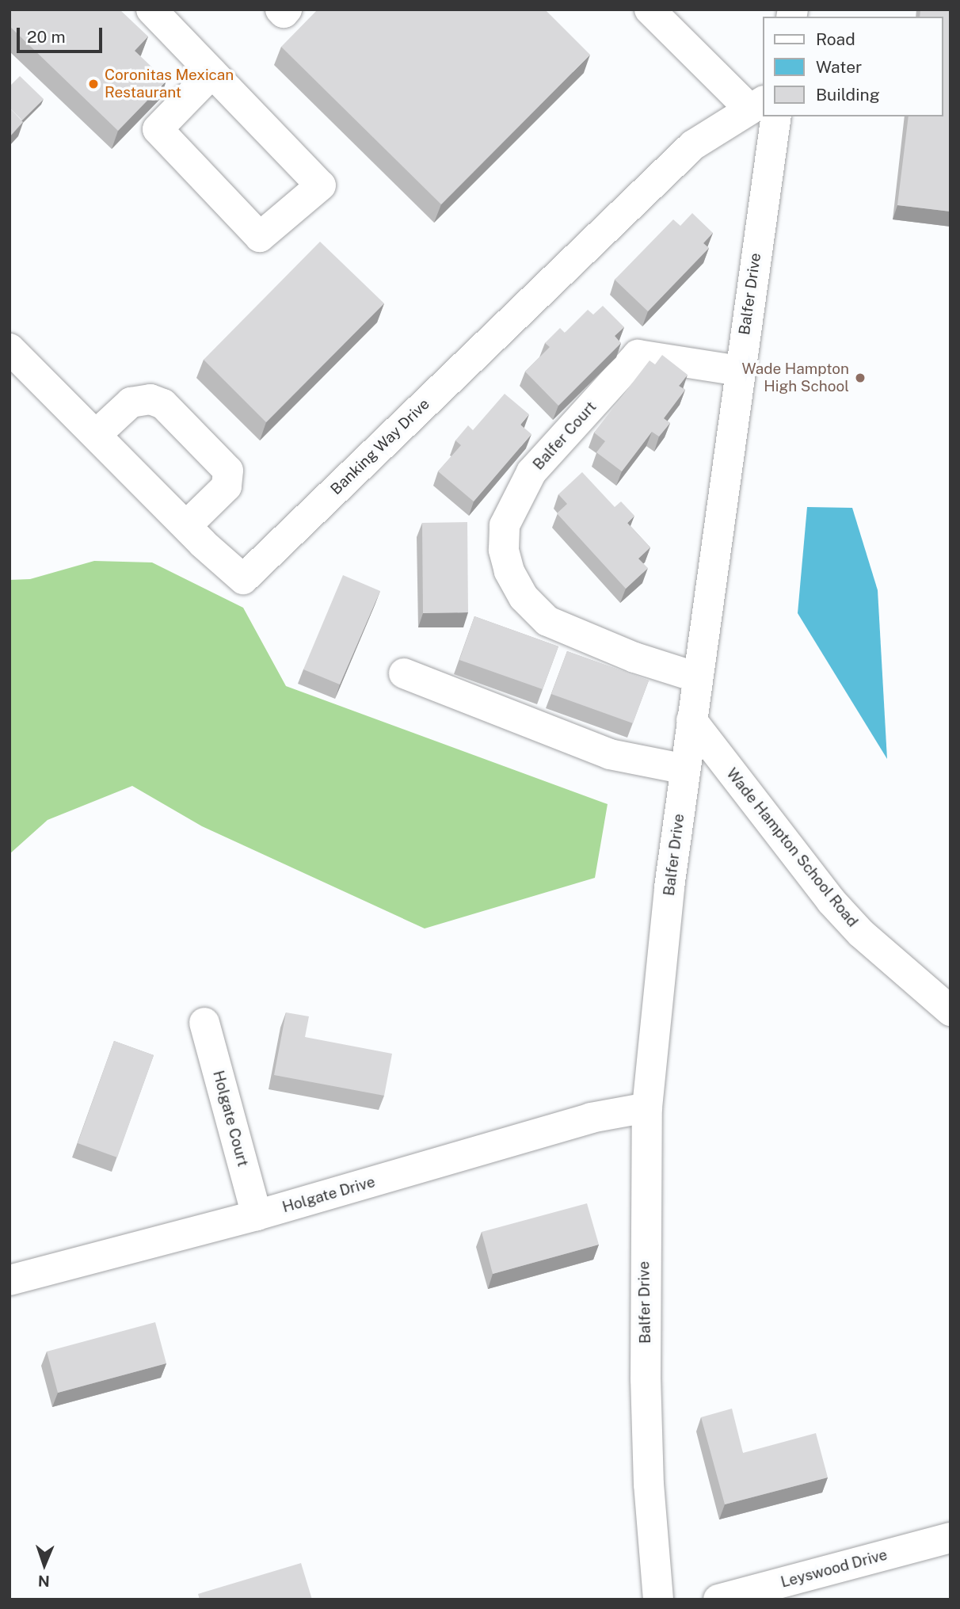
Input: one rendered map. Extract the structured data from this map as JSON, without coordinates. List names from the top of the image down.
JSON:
{
  "streets": {
    "street": [
      "Balfer Drive",
      "Balfer Court",
      "Banking Way Drive",
      "Wade Hampton School Road",
      "Holgate Court",
      "Holgate Drive",
      "Leyswood Drive"
    ]
  },
  "crossings": [
    ["Balfer Drive", "Balfer Court"],
    ["Balfer Drive", "Banking Way Drive"],
    ["Balfer Drive", "Wade Hampton School Road"],
    ["Balfer Drive", "Holgate Drive"],
    ["Holgate Court", "Holgate Drive"]
  ],
  "places": ["Coronitas Mexican Restaurant", "Wade Hampton High School"],
  "legend": ["Road", "Water", "Building"],
  "scale_bar": "20 m",
  "north": "bottom"
}
